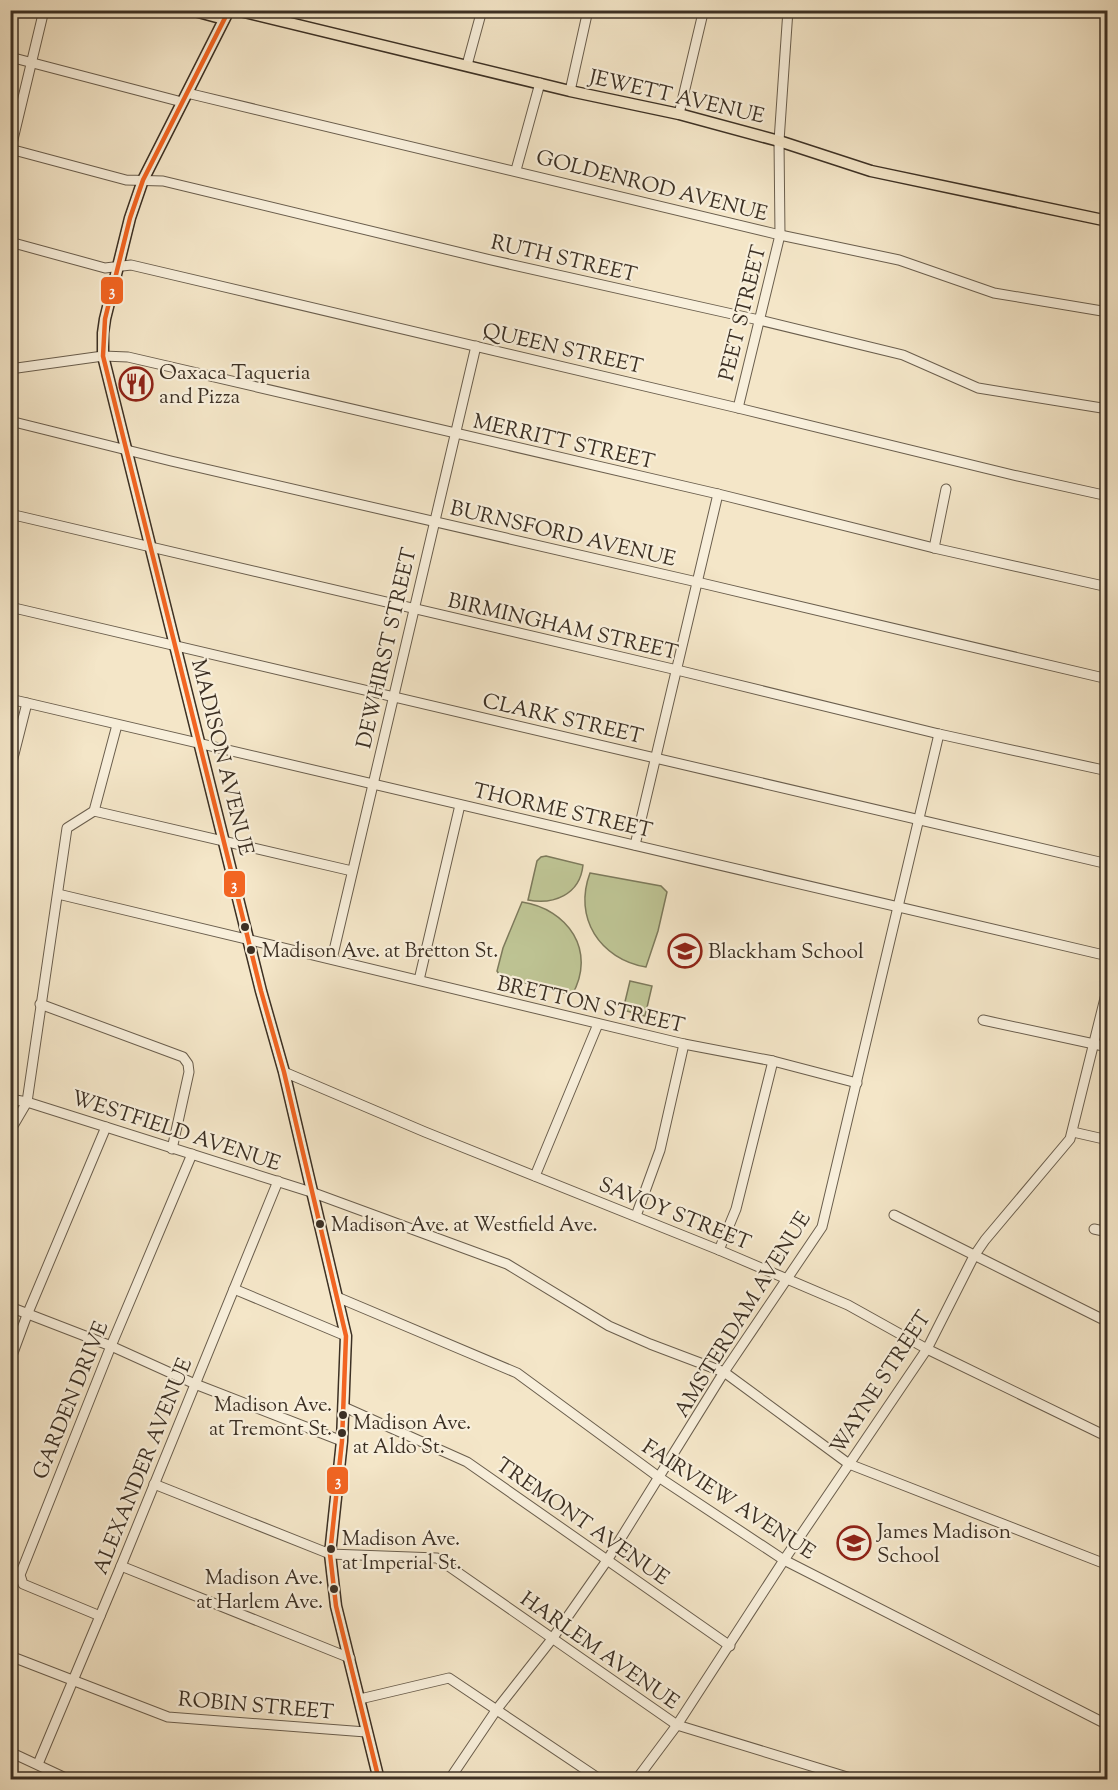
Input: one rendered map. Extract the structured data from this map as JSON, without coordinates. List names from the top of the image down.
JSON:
{
  "streets": {
    "main road": ["JEWETT AVENUE", "MADISON AVENUE"],
    "street": [
      "GOLDENROD AVENUE",
      "RUTH STREET",
      "PEET STREET",
      "QUEEN STREET",
      "MERRITT STREET",
      "BURNSFORD AVENUE",
      "BIRMINGHAM STREET",
      "DEWHIRST STREET",
      "CLARK STREET",
      "THORME STREET",
      "BRETTON STREET",
      "WESTFIELD AVENUE",
      "SAVOY STREET",
      "AMSTERDAM AVENUE",
      "WAYNE STREET",
      "GARDEN DRIVE",
      "ALEXANDER AVENUE",
      "FAIRVIEW AVENUE",
      "TREMONT AVENUE",
      "HARLEM AVENUE",
      "ROBIN STREET"
    ]
  },
  "crossings": [
    ["JEWETT AVENUE", "PEET STREET"],
    ["GOLDENROD AVENUE", "PEET STREET"],
    ["GOLDENROD AVENUE", "MADISON AVENUE"],
    ["RUTH STREET", "PEET STREET"],
    ["RUTH STREET", "MADISON AVENUE"],
    ["PEET STREET", "QUEEN STREET"],
    ["QUEEN STREET", "DEWHIRST STREET"],
    ["QUEEN STREET", "MADISON AVENUE"],
    ["MERRITT STREET", "DEWHIRST STREET"],
    ["MERRITT STREET", "MADISON AVENUE"],
    ["BURNSFORD AVENUE", "DEWHIRST STREET"],
    ["BURNSFORD AVENUE", "MADISON AVENUE"],
    ["BIRMINGHAM STREET", "DEWHIRST STREET"],
    ["BIRMINGHAM STREET", "MADISON AVENUE"],
    ["BIRMINGHAM STREET", "AMSTERDAM AVENUE"],
    ["DEWHIRST STREET", "CLARK STREET"],
    ["DEWHIRST STREET", "THORME STREET"],
    ["DEWHIRST STREET", "BRETTON STREET"],
    ["CLARK STREET", "MADISON AVENUE"],
    ["CLARK STREET", "AMSTERDAM AVENUE"],
    ["MADISON AVENUE", "THORME STREET"],
    ["MADISON AVENUE", "BRETTON STREET"],
    ["MADISON AVENUE", "WESTFIELD AVENUE"],
    ["MADISON AVENUE", "SAVOY STREET"],
    ["MADISON AVENUE", "FAIRVIEW AVENUE"],
    ["MADISON AVENUE", "TREMONT AVENUE"],
    ["MADISON AVENUE", "HARLEM AVENUE"],
    ["MADISON AVENUE", "ROBIN STREET"],
    ["THORME STREET", "AMSTERDAM AVENUE"],
    ["BRETTON STREET", "AMSTERDAM AVENUE"],
    ["WESTFIELD AVENUE", "AMSTERDAM AVENUE"],
    ["WESTFIELD AVENUE", "WAYNE STREET"],
    ["WESTFIELD AVENUE", "GARDEN DRIVE"],
    ["WESTFIELD AVENUE", "ALEXANDER AVENUE"],
    ["SAVOY STREET", "AMSTERDAM AVENUE"],
    ["SAVOY STREET", "WAYNE STREET"],
    ["AMSTERDAM AVENUE", "FAIRVIEW AVENUE"],
    ["AMSTERDAM AVENUE", "TREMONT AVENUE"],
    ["AMSTERDAM AVENUE", "HARLEM AVENUE"],
    ["WAYNE STREET", "FAIRVIEW AVENUE"],
    ["WAYNE STREET", "TREMONT AVENUE"],
    ["WAYNE STREET", "HARLEM AVENUE"],
    ["GARDEN DRIVE", "ALEXANDER AVENUE"],
    ["ALEXANDER AVENUE", "HARLEM AVENUE"],
    ["ALEXANDER AVENUE", "ROBIN STREET"]
  ],
  "places": {
    "restaurant": ["Oaxaca Taqueria and Pizza"],
    "other": [
      "Madison Ave. at Bretton St.",
      "Madison Ave. at Westfield Ave.",
      "Madison Ave. at Tremont St.",
      "Madison Ave. at Aldo St.",
      "Madison Ave. at Imperial St.",
      "Madison Ave. at Harlem Ave."
    ],
    "school or university": ["Blackham School", "James Madison School"]
  },
  "lines": ["transit line 3"]
}
